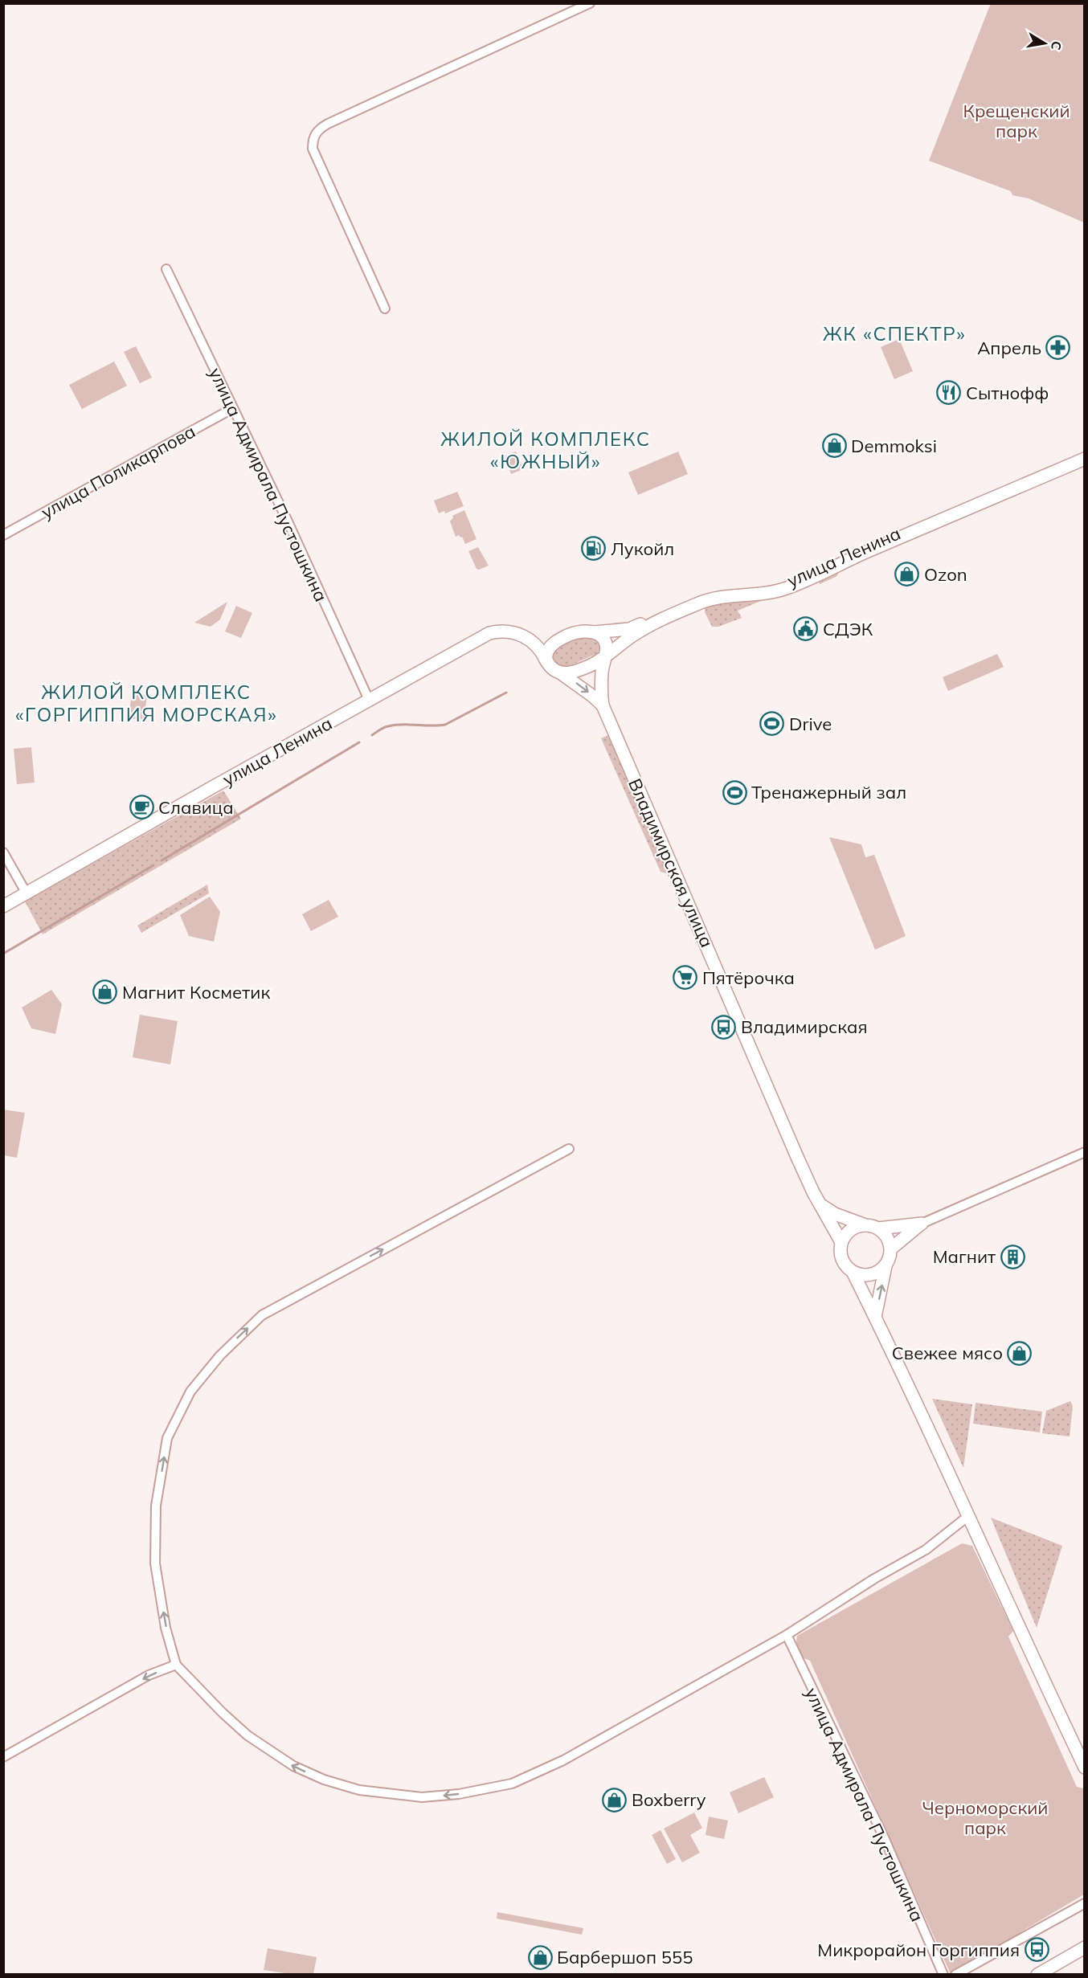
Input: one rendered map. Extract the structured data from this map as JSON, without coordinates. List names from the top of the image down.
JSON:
{
  "streets": {
    "street": [
      "улица Поликарпова",
      "улица Адмирала Пустошкина",
      "улица Ленина",
      "Владимирская улица"
    ]
  },
  "crossings": [
    ["улица Поликарпова", "улица Адмирала Пустошкина"],
    ["улица Адмирала Пустошкина", "улица Ленина"],
    ["улица Ленина", "Владимирская улица"]
  ],
  "districts": ["ЖК «СПЕКТР»", "ЖИЛОЙ КОМПЛЕКС «ЮЖНЫЙ»", "ЖИЛОЙ КОМПЛЕКС «ГОРГИППИЯ МОРСКАЯ»"],
  "parks": ["Крещенский парк", "Черноморский парк"],
  "places": {
    "pharmacy": ["Апрель"],
    "restaurant": ["Сытнофф"],
    "shop": [
      "Demmoksi",
      "Ozon",
      "Магнит Косметик",
      "Свежее мясо",
      "Boxberry",
      "Барбершоп 555"
    ],
    "fuel station": ["Лукойл"],
    "public building": ["СДЭК"],
    "sports": ["Drive", "Тренажерный зал"],
    "cafe": ["Славица"],
    "supermarket": ["Пятёрочка"],
    "bus stop": ["Владимирская", "Микрорайон Горгиппия"],
    "building": ["Магнит"]
  },
  "north": "right"
}
